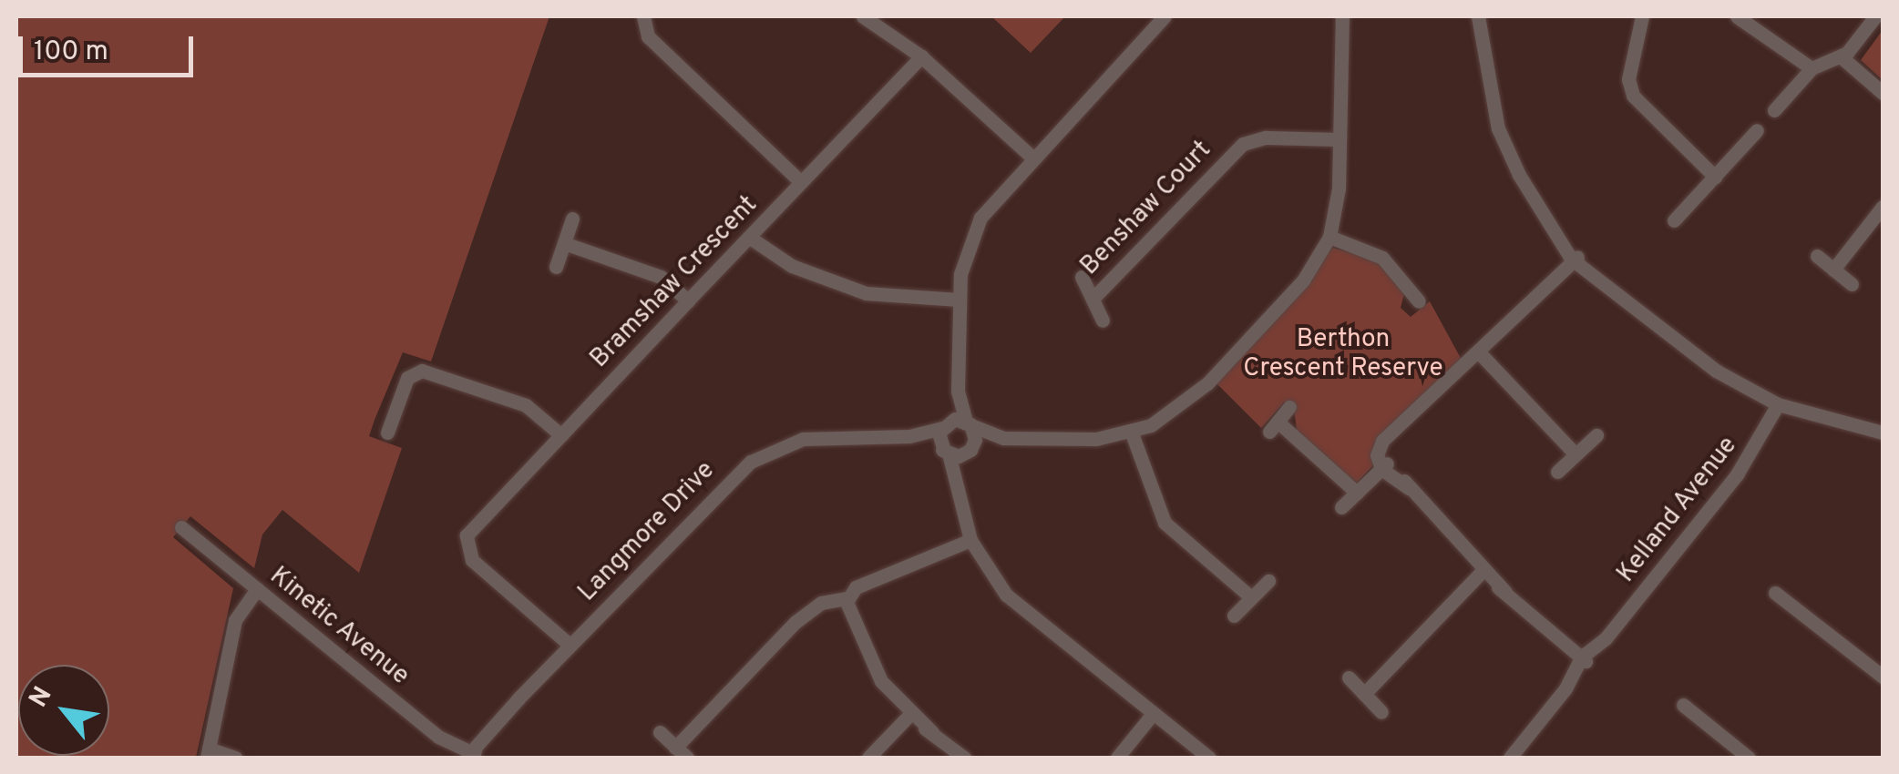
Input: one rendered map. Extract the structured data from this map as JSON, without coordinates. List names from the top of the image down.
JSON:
{
  "streets": {
    "street": [
      "Benshaw Court",
      "Bramshaw Crescent",
      "Kelland Avenue",
      "Langmore Drive",
      "Kinetic Avenue"
    ]
  },
  "crossings": [
    ["Bramshaw Crescent", "Langmore Drive"],
    ["Langmore Drive", "Kinetic Avenue"]
  ],
  "parks": ["Berthon Crescent Reserve"],
  "scale_bar": "100 m",
  "north": "top left"
}
